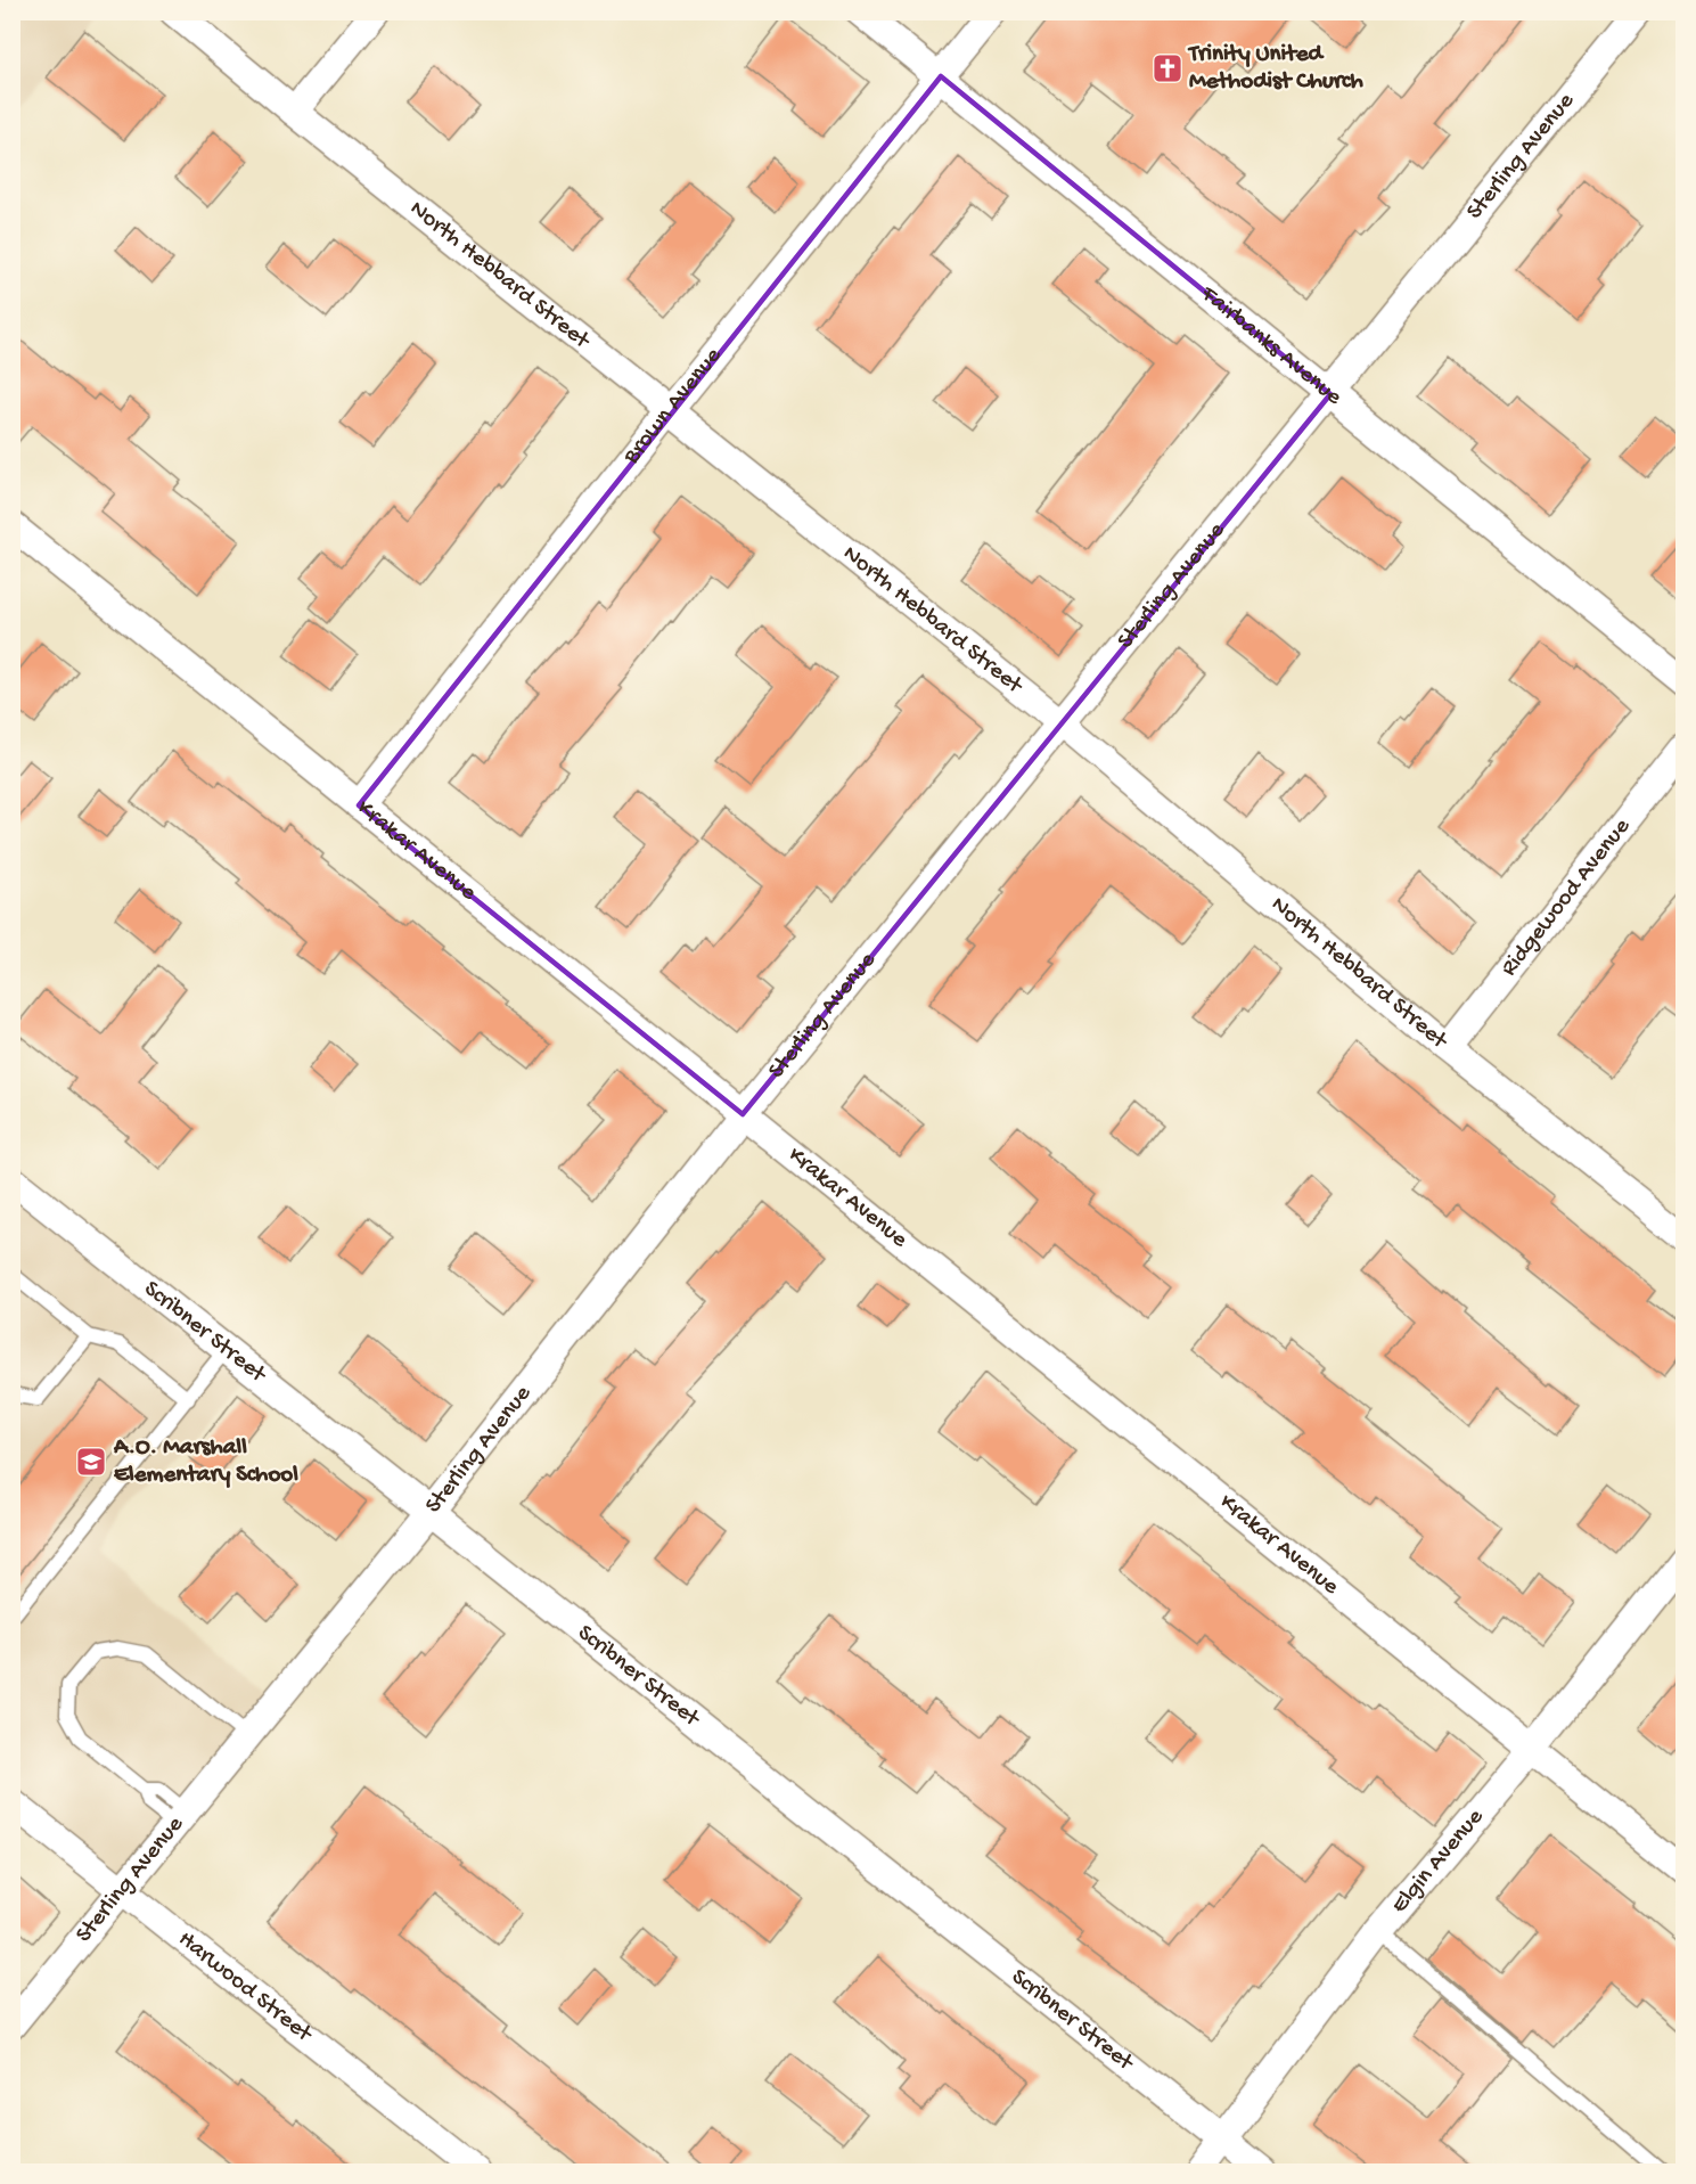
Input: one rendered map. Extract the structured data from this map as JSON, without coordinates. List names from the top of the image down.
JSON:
{
  "streets": {
    "street": [
      "Sterling Avenue",
      "North Hebbard Street",
      "Fairbanks Avenue",
      "Brown Avenue",
      "Krakar Avenue",
      "Ridgewood Avenue",
      "Scribner Street",
      "Elgin Avenue",
      "Harwood Street"
    ]
  },
  "crossings": [
    ["Sterling Avenue", "North Hebbard Street"],
    ["Sterling Avenue", "Fairbanks Avenue"],
    ["Sterling Avenue", "Krakar Avenue"],
    ["Sterling Avenue", "Scribner Street"],
    ["Sterling Avenue", "Harwood Street"],
    ["North Hebbard Street", "Brown Avenue"],
    ["North Hebbard Street", "Ridgewood Avenue"],
    ["Fairbanks Avenue", "Brown Avenue"],
    ["Brown Avenue", "Krakar Avenue"],
    ["Krakar Avenue", "Elgin Avenue"],
    ["Scribner Street", "Elgin Avenue"]
  ],
  "places": {
    "church": ["Trinity United Methodist Church"],
    "school or university": ["A.O. Marshall Elementary School"]
  }
}
